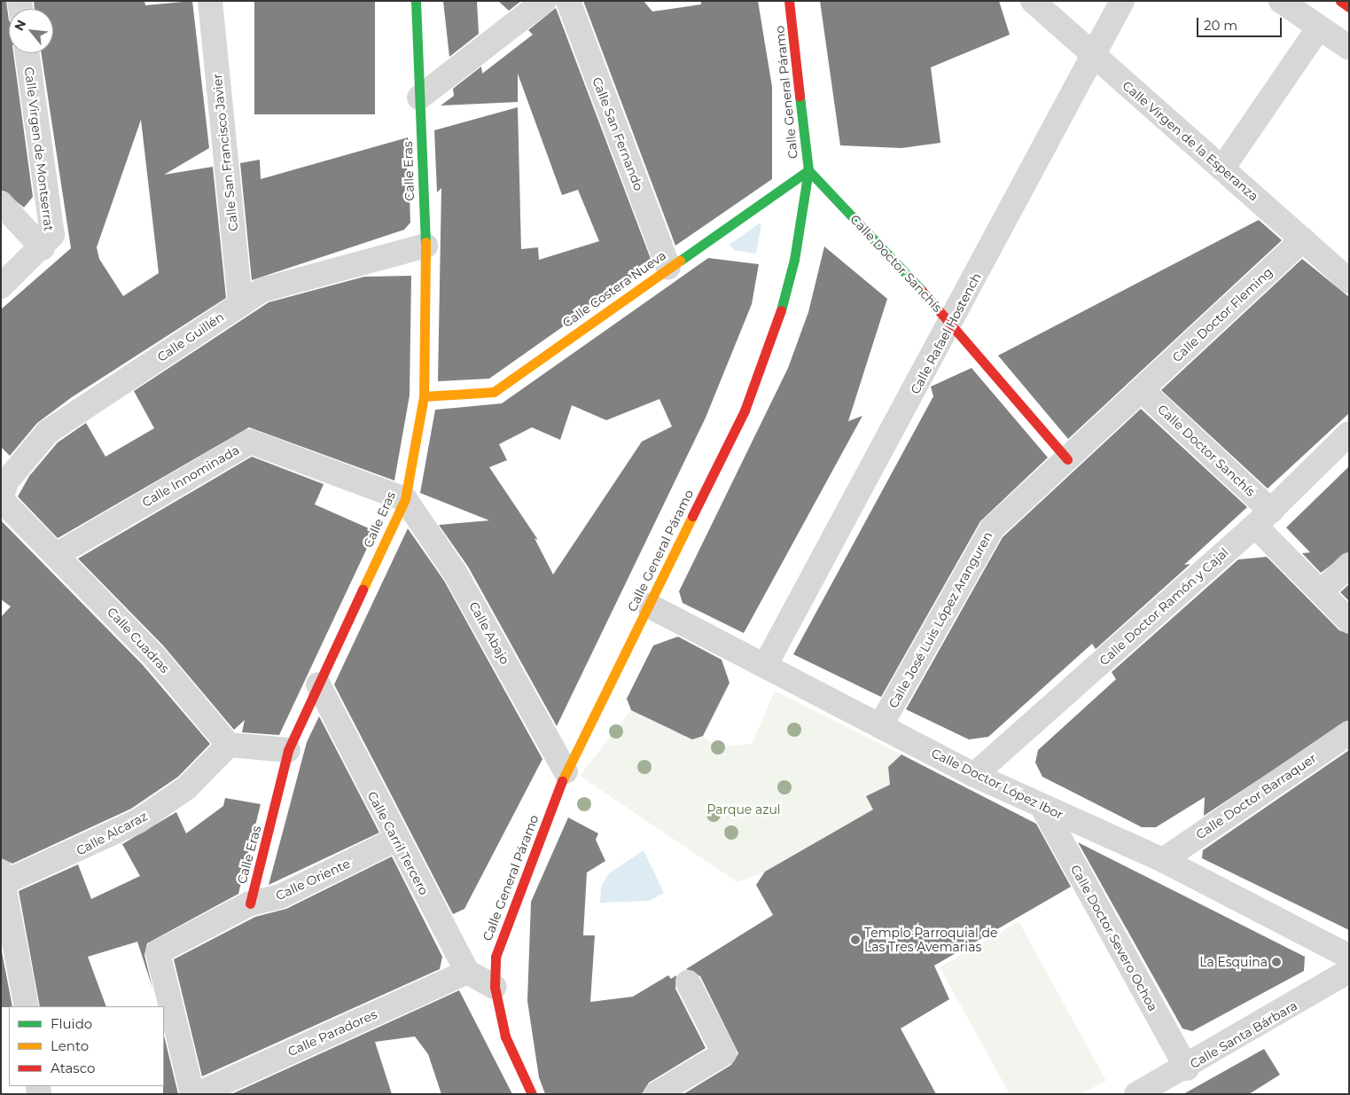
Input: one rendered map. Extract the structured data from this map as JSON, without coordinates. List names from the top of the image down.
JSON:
{
  "streets": {
    "street": [
      "Calle General Páramo",
      "Calle San Fernando",
      "Calle Virgen de la Esperanza",
      "Calle Virgen de Montserrat",
      "Calle San Francisco Javier",
      "Calle Eras",
      "Calle Doctor Sanchís",
      "Calle Costera Nueva",
      "Calle Doctor Fleming",
      "Calle Rafael Hostench",
      "Calle Guillén",
      "Calle Innominada",
      "Calle Doctor Ramón y Cajal",
      "Calle José Luis López Aranguren",
      "Calle Abajo",
      "Calle Cuadras",
      "Calle Doctor López Ibor",
      "Calle Doctor Barraquer",
      "Calle Alcaraz",
      "Calle Carril Tercero",
      "Calle Oriente",
      "Calle Doctor Severo Ochoa",
      "Calle Paradores",
      "Calle Santa Bárbara"
    ]
  },
  "crossings": [
    ["Calle General Páramo", "Calle Doctor Sanchís"],
    ["Calle General Páramo", "Calle Costera Nueva"],
    ["Calle General Páramo", "Calle Abajo"],
    ["Calle General Páramo", "Calle Doctor López Ibor"],
    ["Calle San Fernando", "Calle Costera Nueva"],
    ["Calle Virgen de la Esperanza", "Calle Doctor Fleming"],
    ["Calle Virgen de la Esperanza", "Calle Rafael Hostench"],
    ["Calle San Francisco Javier", "Calle Guillén"],
    ["Calle Eras", "Calle Costera Nueva"],
    ["Calle Eras", "Calle Guillén"],
    ["Calle Eras", "Calle Innominada"],
    ["Calle Eras", "Calle Abajo"],
    ["Calle Eras", "Calle Carril Tercero"],
    ["Calle Eras", "Calle Oriente"],
    ["Calle Doctor Sanchís", "Calle Costera Nueva"],
    ["Calle Doctor Sanchís", "Calle Doctor Fleming"],
    ["Calle Doctor Sanchís", "Calle Rafael Hostench"],
    ["Calle Doctor Sanchís", "Calle Doctor Ramón y Cajal"],
    ["Calle Doctor Sanchís", "Calle José Luis López Aranguren"],
    ["Calle Doctor Fleming", "Calle José Luis López Aranguren"],
    ["Calle Rafael Hostench", "Calle Doctor López Ibor"],
    ["Calle Guillén", "Calle Cuadras"],
    ["Calle Innominada", "Calle Abajo"],
    ["Calle Innominada", "Calle Cuadras"],
    ["Calle Doctor Ramón y Cajal", "Calle Doctor López Ibor"],
    ["Calle José Luis López Aranguren", "Calle Doctor López Ibor"],
    ["Calle Cuadras", "Calle Alcaraz"],
    ["Calle Doctor López Ibor", "Calle Doctor Barraquer"],
    ["Calle Doctor López Ibor", "Calle Doctor Severo Ochoa"],
    ["Calle Carril Tercero", "Calle Oriente"],
    ["Calle Carril Tercero", "Calle Paradores"],
    ["Calle Doctor Severo Ochoa", "Calle Santa Bárbara"]
  ],
  "parks": ["Parque azul"],
  "places": ["Templo Parroquial de Las Tres Avemarias", "La Esquina"],
  "legend": ["Fluido", "Lento", "Atasco"],
  "scale_bar": "20 m",
  "north": "top left"
}
